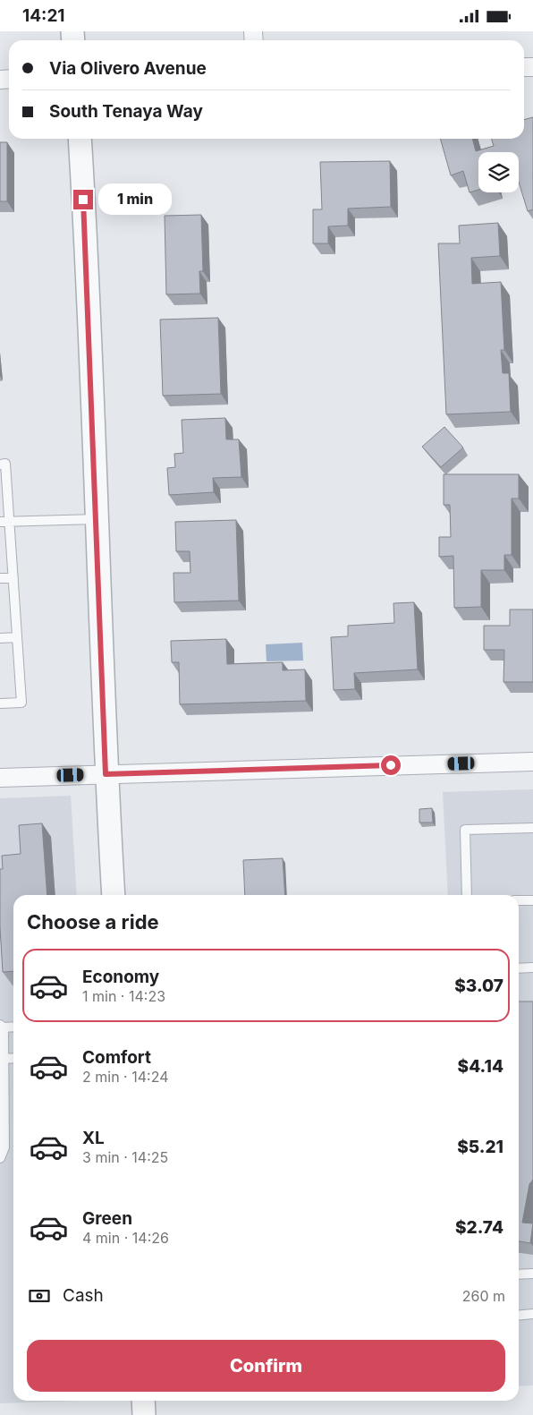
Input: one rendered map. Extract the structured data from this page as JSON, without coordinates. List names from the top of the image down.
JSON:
{
  "page": {
    "status": "14:21",
    "banner": ["Via Olivero Avenue", "South Tenaya Way"],
    "bubble": "1 min",
    "heading": "Choose a ride",
    "list": [
      {
        "name": "Economy",
        "note": "1 min · 14:23",
        "value": "$3.07"
      },
      {
        "name": "Comfort",
        "note": "2 min · 14:24",
        "value": "$4.14"
      },
      {
        "name": "XL",
        "note": "3 min · 14:25",
        "value": "$5.21"
      },
      {
        "name": "Green",
        "note": "4 min · 14:26",
        "value": "$2.74"
      }
    ],
    "pay": ["Cash", "260 m"],
    "buttons": "Confirm"
  }
}
